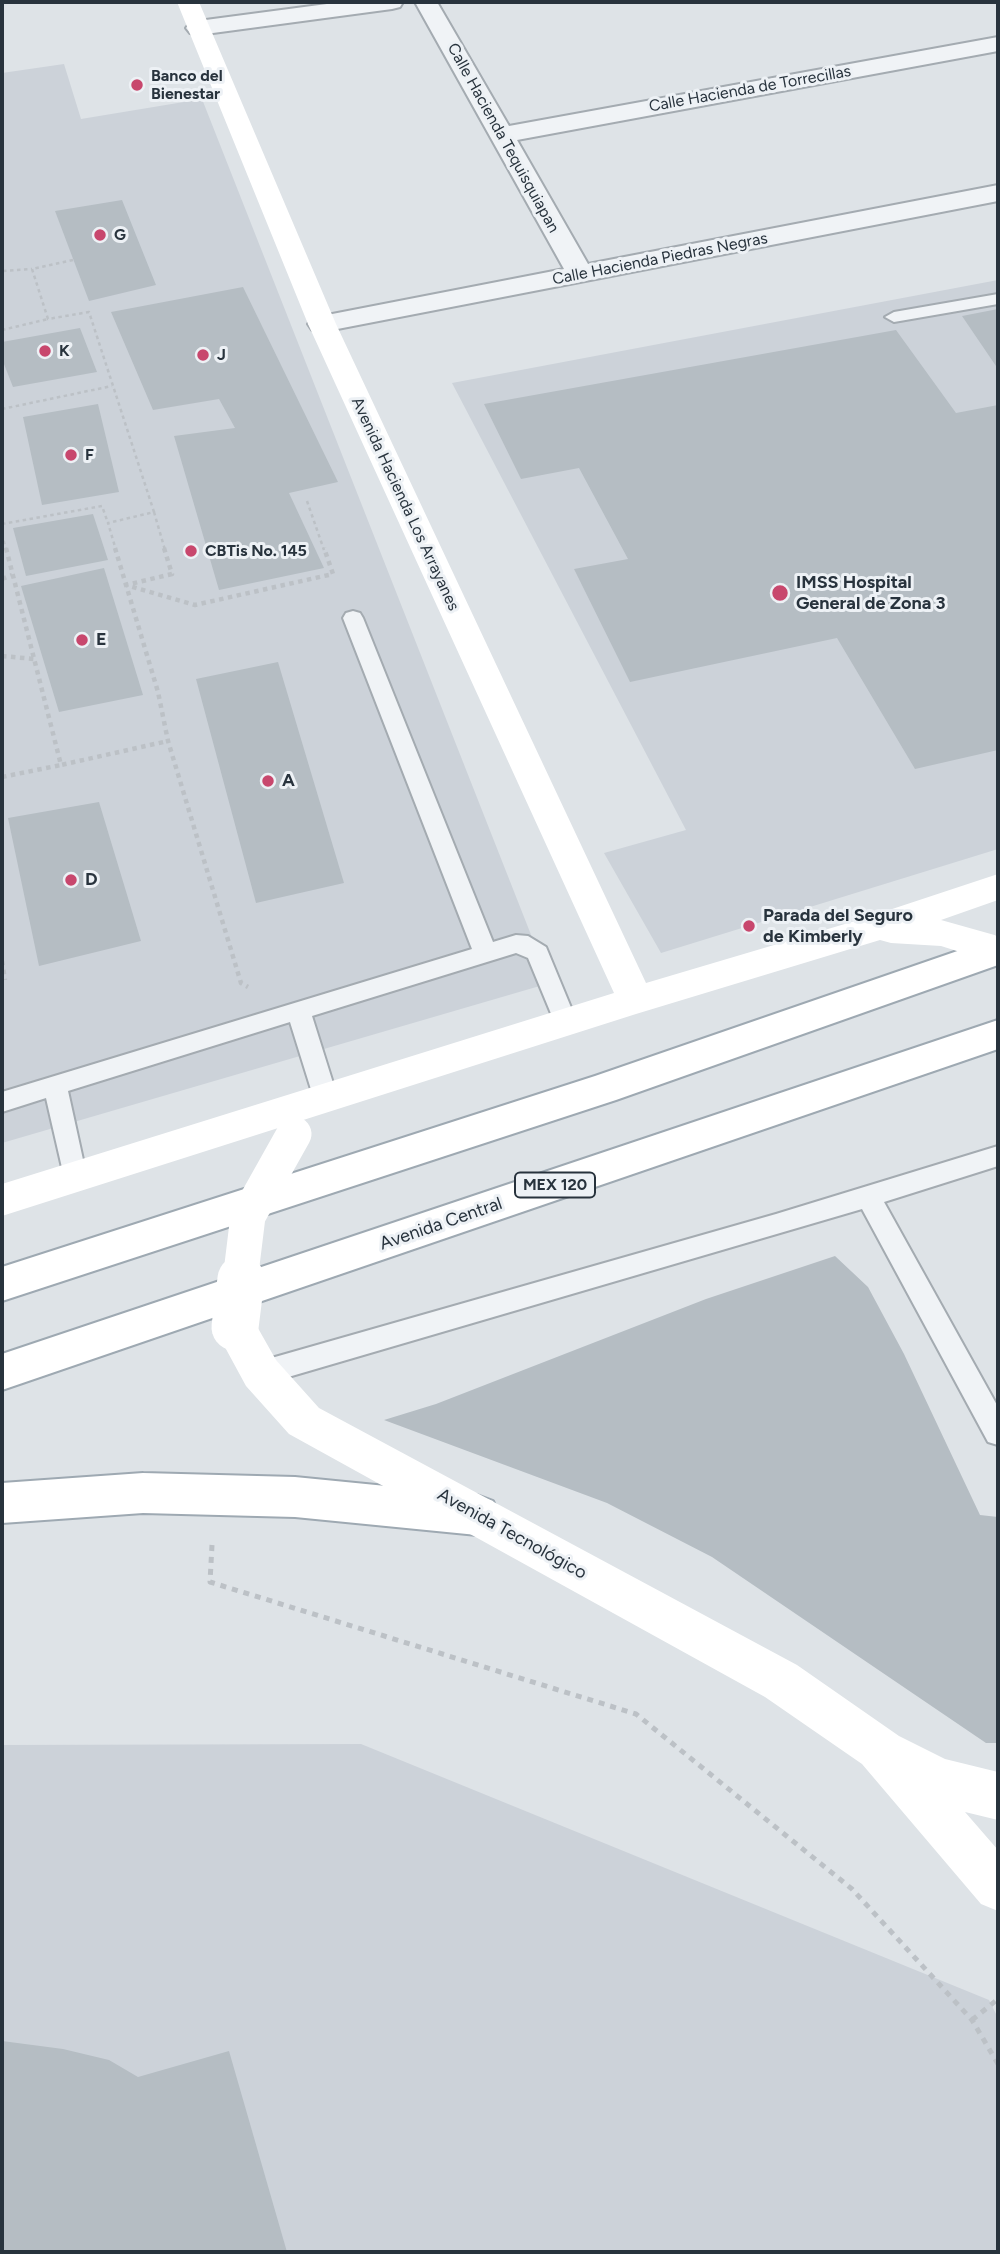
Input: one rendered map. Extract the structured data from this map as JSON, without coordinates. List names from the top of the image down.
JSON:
{
  "streets": {
    "street": [
      "Calle Hacienda de Torrecillas",
      "Calle Hacienda Tequisquiapan",
      "Calle Hacienda Piedras Negras",
      "Avenida Hacienda Los Arrayanes",
      "MEX 120",
      "Avenida Central",
      "Avenida Tecnológico"
    ]
  },
  "crossings": [
    ["Calle Hacienda de Torrecillas", "Calle Hacienda Tequisquiapan"],
    ["Calle Hacienda Tequisquiapan", "Calle Hacienda Piedras Negras"],
    ["Calle Hacienda Piedras Negras", "Avenida Hacienda Los Arrayanes"]
  ],
  "places": [
    "Banco del Bienestar",
    "G",
    "K",
    "J",
    "F",
    "CBTis No. 145",
    "IMSS Hospital General de Zona 3",
    "E",
    "A",
    "D",
    "Parada del Seguro de Kimberly"
  ]
}
